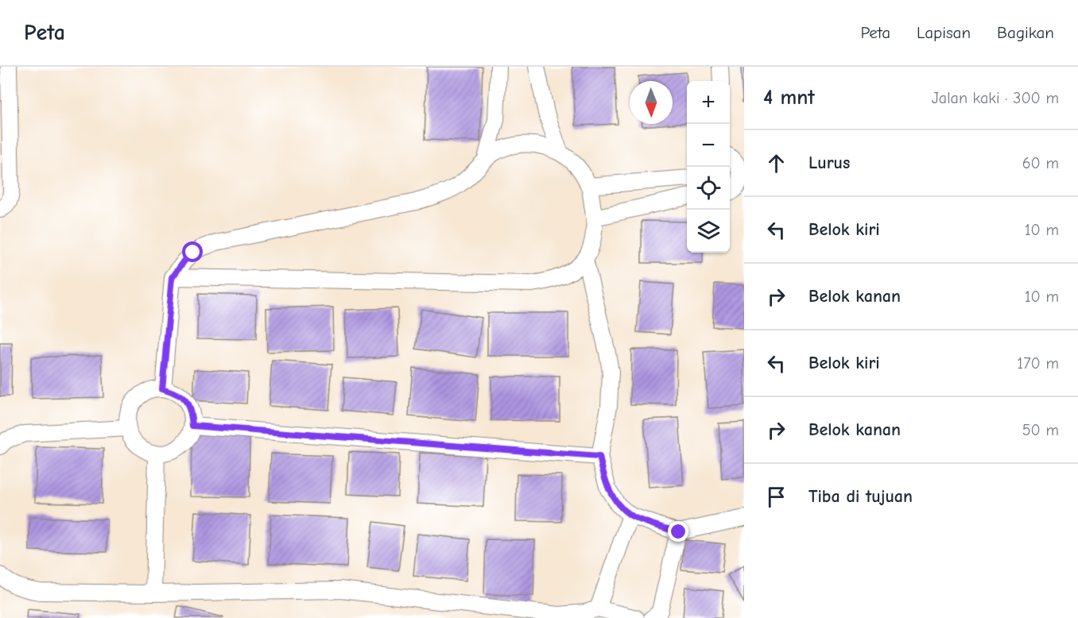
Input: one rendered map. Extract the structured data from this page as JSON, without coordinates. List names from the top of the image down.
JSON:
{
  "north": "bottom",
  "page": {
    "header": "Peta",
    "nav": ["Peta", "Lapisan", "Bagikan"],
    "heading": ["4 mnt", "Jalan kaki · 300 m"],
    "map_buttons": ["+", "−"],
    "list": [
      ["Lurus", "60 m"],
      ["Belok kiri", "10 m"],
      ["Belok kanan", "10 m"],
      ["Belok kiri", "170 m"],
      ["Belok kanan", "50 m"],
      "Tiba di tujuan"
    ]
  }
}
